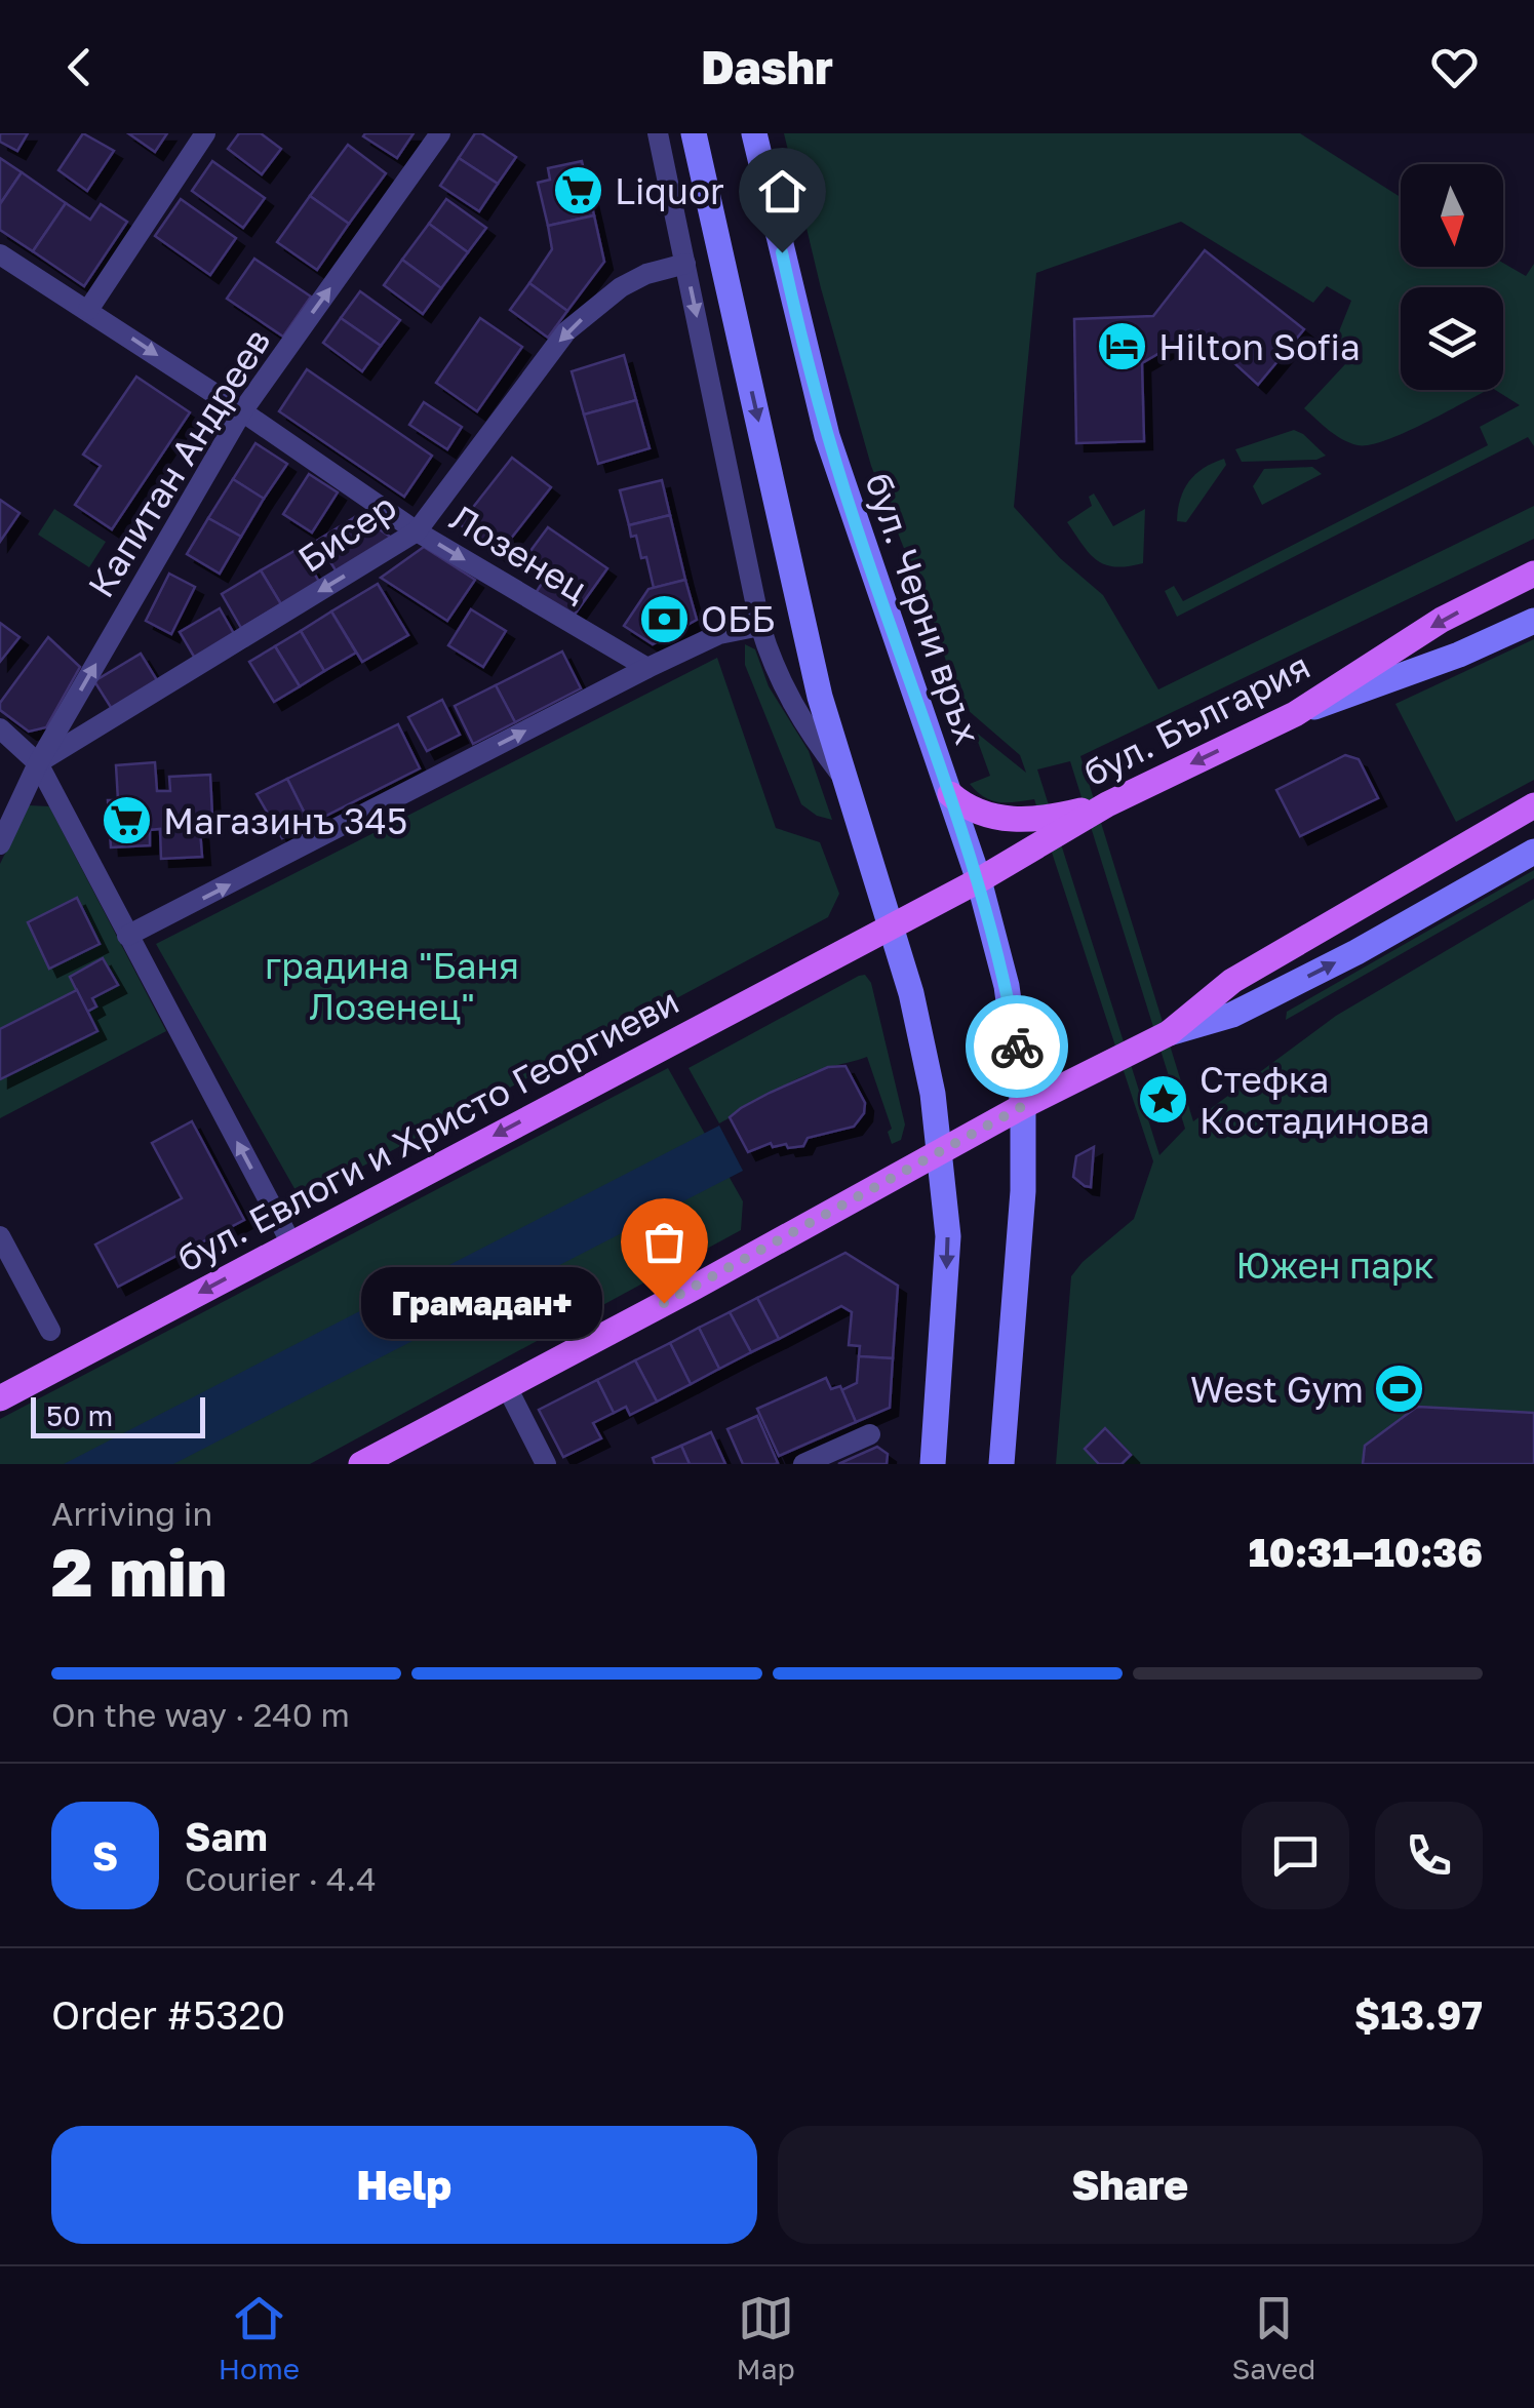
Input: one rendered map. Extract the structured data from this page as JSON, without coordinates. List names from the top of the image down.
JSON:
{
  "streets": {
    "main road": ["бул. Черни връх", "бул. България", "бул. Евлоги и Христо Георгиеви"],
    "street": ["Капитан Андреев", "Бисер", "Лозенец"]
  },
  "crossings": [
    ["Капитан Андреев", "Бисер"],
    ["Капитан Андреев", "Лозенец"],
    ["Бисер", "Лозенец"],
    ["бул. Черни връх", "бул. България"],
    ["бул. България", "бул. Евлоги и Христо Георгиеви"]
  ],
  "one_way": ["Капитан Андреев", "Бисер", "Лозенец"],
  "parks": ["градина \"Баня Лозенец\"", "Южен парк"],
  "places": {
    "supermarket": ["Liquor", "Магазинъ 345"],
    "hotel": ["Hilton Sofia"],
    "bank": ["ОББ"],
    "place": ["Стефка Костадинова"],
    "other": ["Грамадан+"],
    "sports": ["West Gym"]
  },
  "scale_bar": "50 m",
  "north": "bottom",
  "page": {
    "header": "Dashr",
    "bubble": "Грамадан+",
    "scale": "50 m",
    "heading": ["2 min", "Arriving in", "10:31–10:36"],
    "panel": [
      "Sam",
      "Courier · 4.4",
      "Order #5320",
      "$13.97"
    ],
    "bar": "On the way · 240 m",
    "round": "S",
    "buttons": ["Help", "Share"],
    "tabs": ["Home", "Map", "Saved"]
  }
}
